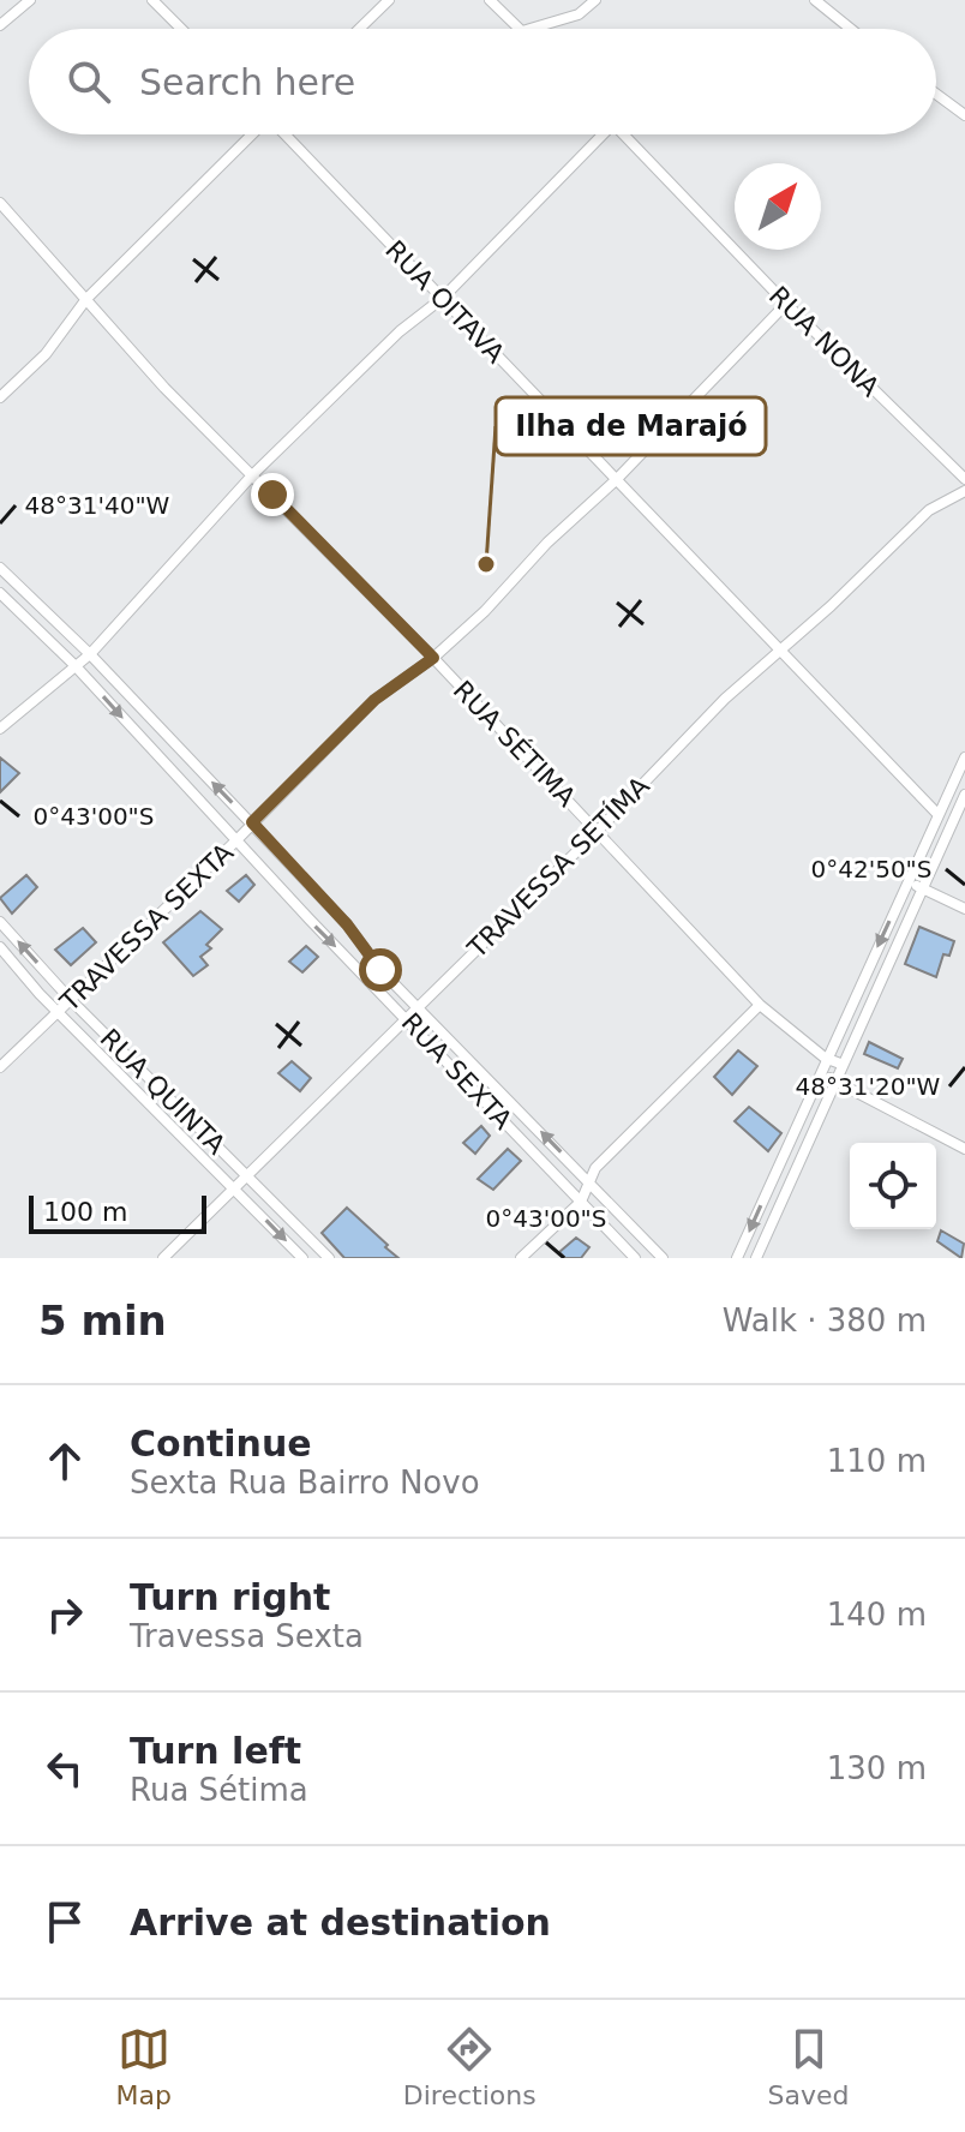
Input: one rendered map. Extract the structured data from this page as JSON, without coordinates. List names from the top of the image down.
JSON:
{
  "streets": {
    "street": [
      "RUA OITAVA",
      "RUA NONA",
      "RUA SÉTIMA",
      "TRAVESSA SETÍMA",
      "TRAVESSA SEXTA",
      "RUA SEXTA",
      "RUA QUINTA"
    ]
  },
  "crossings": [
    ["RUA OITAVA", "TRAVESSA SETÍMA"],
    ["RUA OITAVA", "TRAVESSA SEXTA"],
    ["RUA NONA", "TRAVESSA SEXTA"],
    ["RUA SÉTIMA", "TRAVESSA SETÍMA"],
    ["RUA SÉTIMA", "TRAVESSA SEXTA"],
    ["TRAVESSA SETÍMA", "RUA SEXTA"],
    ["TRAVESSA SETÍMA", "RUA QUINTA"],
    ["TRAVESSA SEXTA", "RUA SEXTA"],
    ["TRAVESSA SEXTA", "RUA QUINTA"]
  ],
  "places": ["Ilha de Marajó"],
  "scale_bar": "100 m",
  "north": "top right",
  "page": {
    "search": "Search here",
    "scale": "100 m",
    "heading": ["5 min", "Walk · 380 m"],
    "list": [
      ["Continue", "Sexta Rua Bairro Novo", "110 m"],
      ["Turn right", "Travessa Sexta", "140 m"],
      ["Turn left", "Rua Sétima", "130 m"],
      "Arrive at destination"
    ],
    "nav": ["Map", "Directions", "Saved"]
  },
  "coordinates": [
    "48°31'40\"W",
    "0°43'00\"S",
    "0°42'50\"S",
    "48°31'20\"W"
  ]
}
